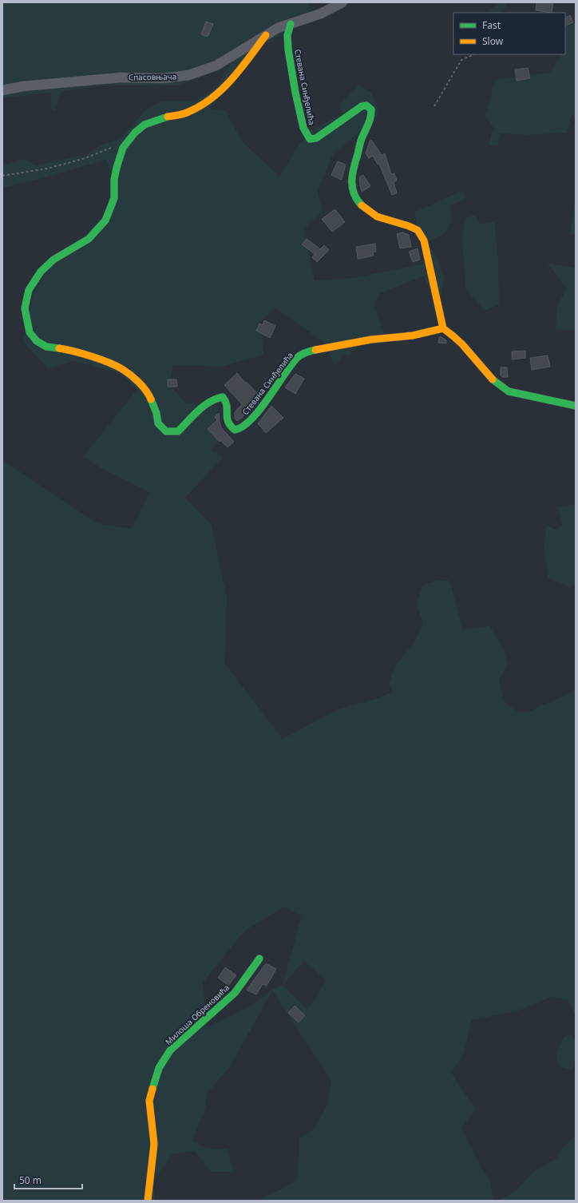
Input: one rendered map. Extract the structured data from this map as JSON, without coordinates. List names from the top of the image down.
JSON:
{
  "streets": {
    "street": ["Спасовњача", "Стевана Синђелића", "Милоша Обреновића"]
  },
  "crossings": [
    ["Спасовњача", "Стевана Синђелића"]
  ],
  "legend": ["Fast", "Slow"],
  "scale_bar": "50 m"
}
